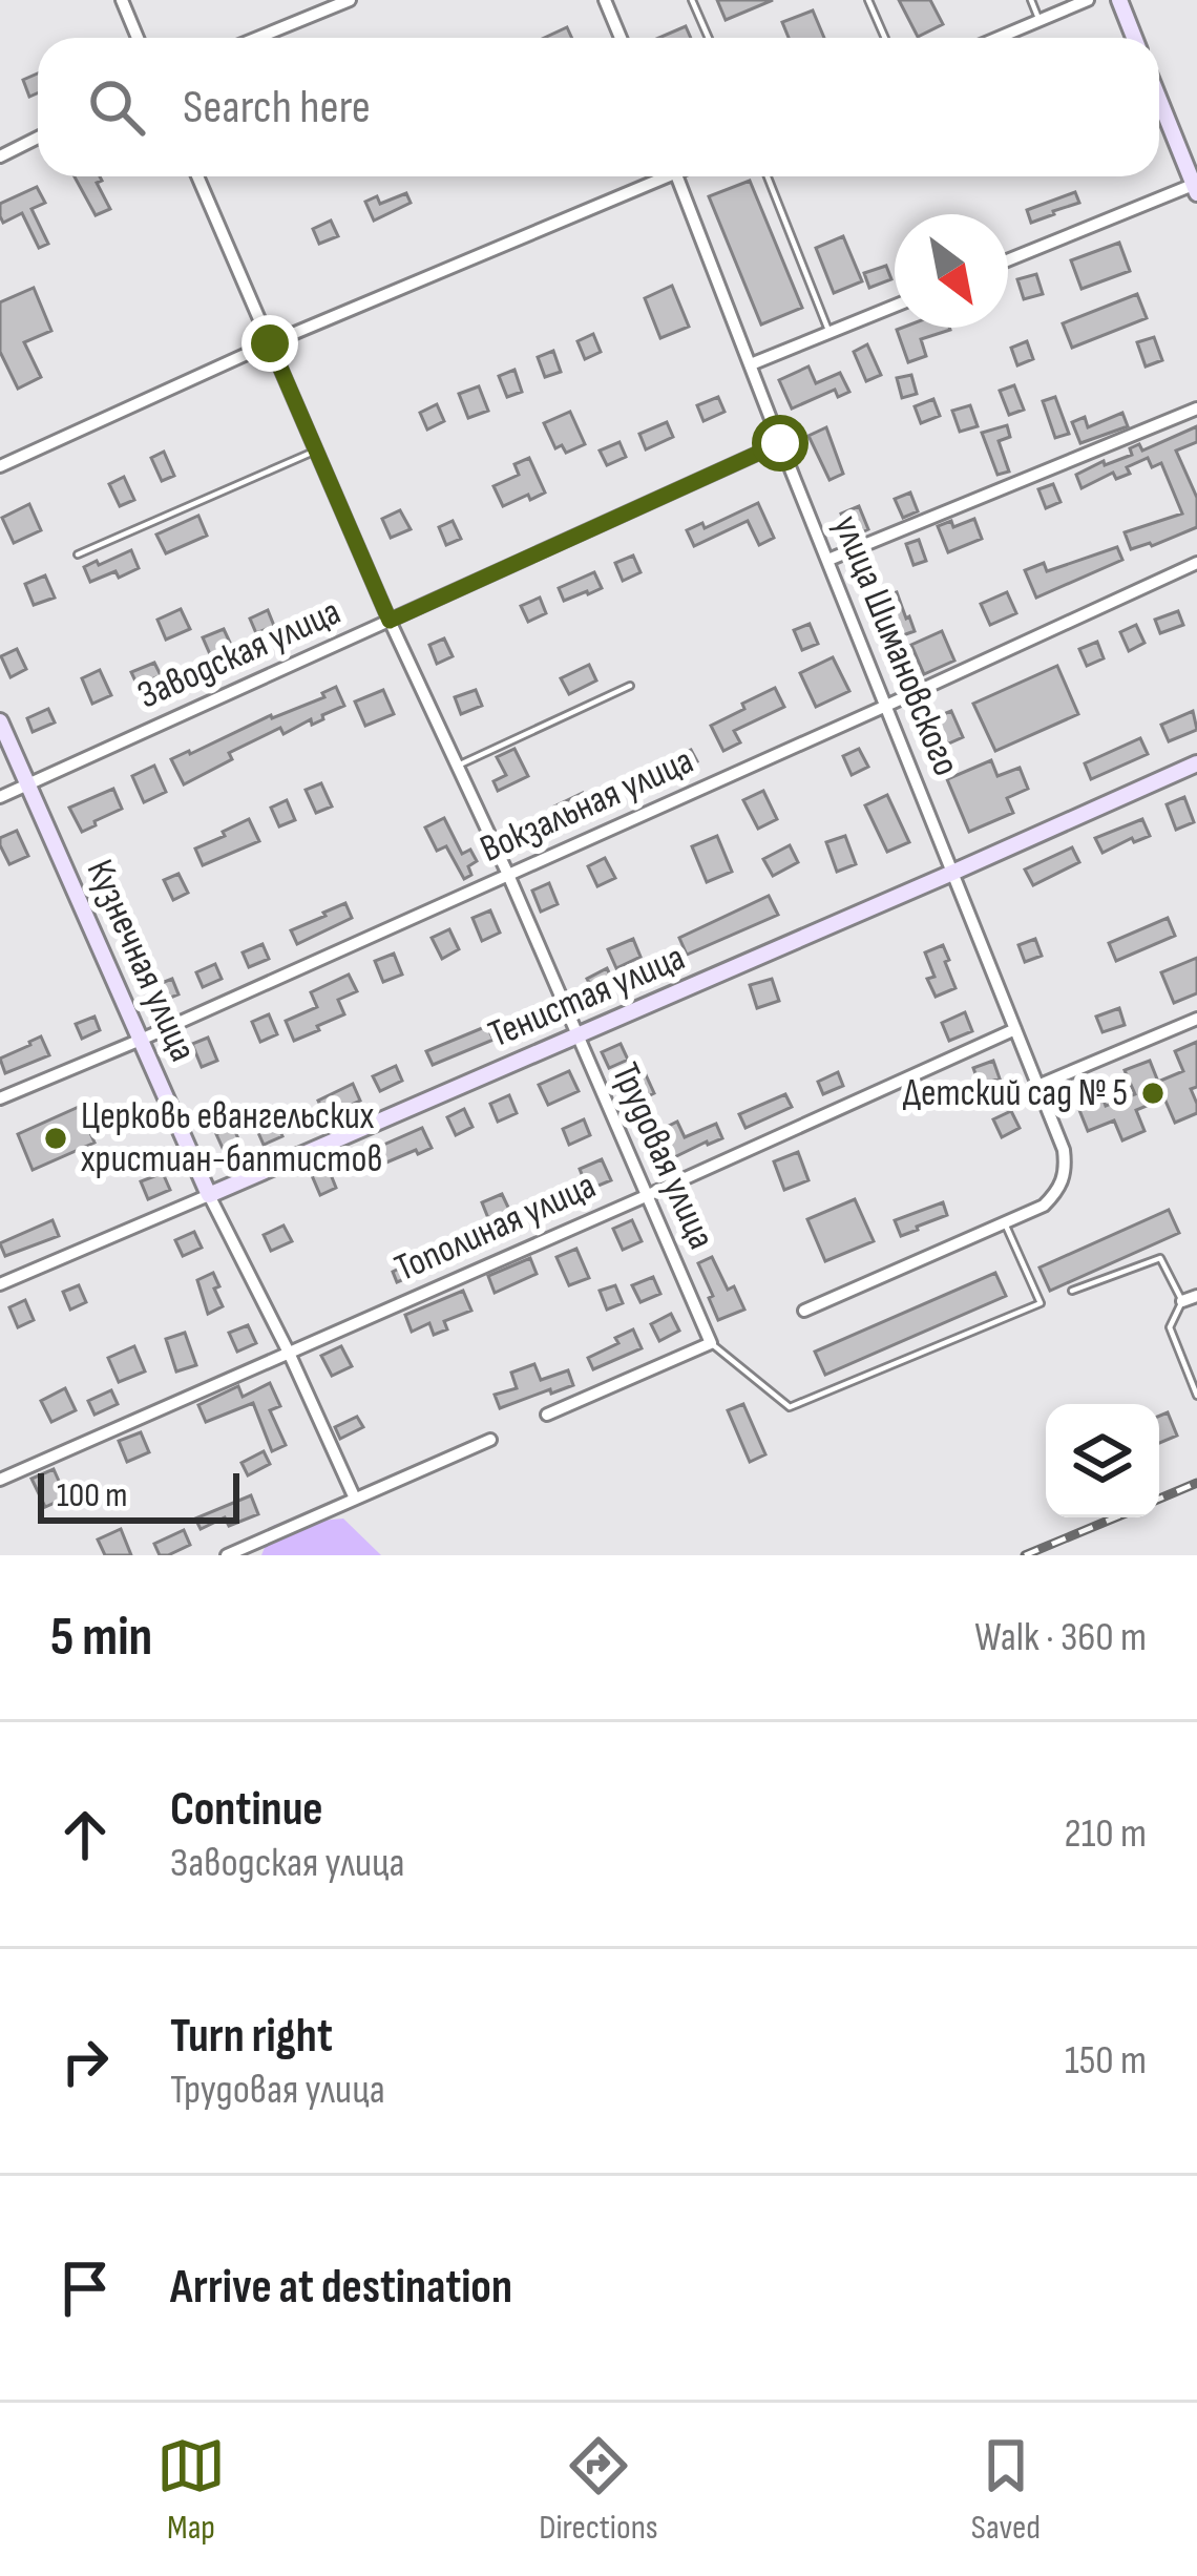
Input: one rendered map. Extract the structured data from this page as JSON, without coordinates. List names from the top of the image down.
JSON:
{
  "streets": {
    "street": [
      "улица Шимановского",
      "Заводская улица",
      "Вокзальная улица",
      "Кузнечная улица",
      "Тенистая улица",
      "Трудовая улица",
      "Тополиная улица"
    ]
  },
  "crossings": [
    ["улица Шимановского", "Заводская улица"],
    ["улица Шимановского", "Вокзальная улица"],
    ["улица Шимановского", "Тенистая улица"],
    ["улица Шимановского", "Тополиная улица"],
    ["Заводская улица", "Кузнечная улица"],
    ["Заводская улица", "Трудовая улица"],
    ["Вокзальная улица", "Кузнечная улица"],
    ["Вокзальная улица", "Трудовая улица"],
    ["Кузнечная улица", "Тенистая улица"],
    ["Кузнечная улица", "Тополиная улица"],
    ["Тенистая улица", "Трудовая улица"],
    ["Трудовая улица", "Тополиная улица"]
  ],
  "places": ["Детский сад № 5", "Церковь евангельских христиан-баптистов"],
  "scale_bar": "100 m",
  "north": "bottom right",
  "page": {
    "search": "Search here",
    "scale": "100 m",
    "heading": ["5 min", "Walk · 360 m"],
    "list": [
      ["Continue", "Заводская улица", "210 m"],
      ["Turn right", "Трудовая улица", "150 m"],
      "Arrive at destination"
    ],
    "nav": ["Map", "Directions", "Saved"]
  }
}
